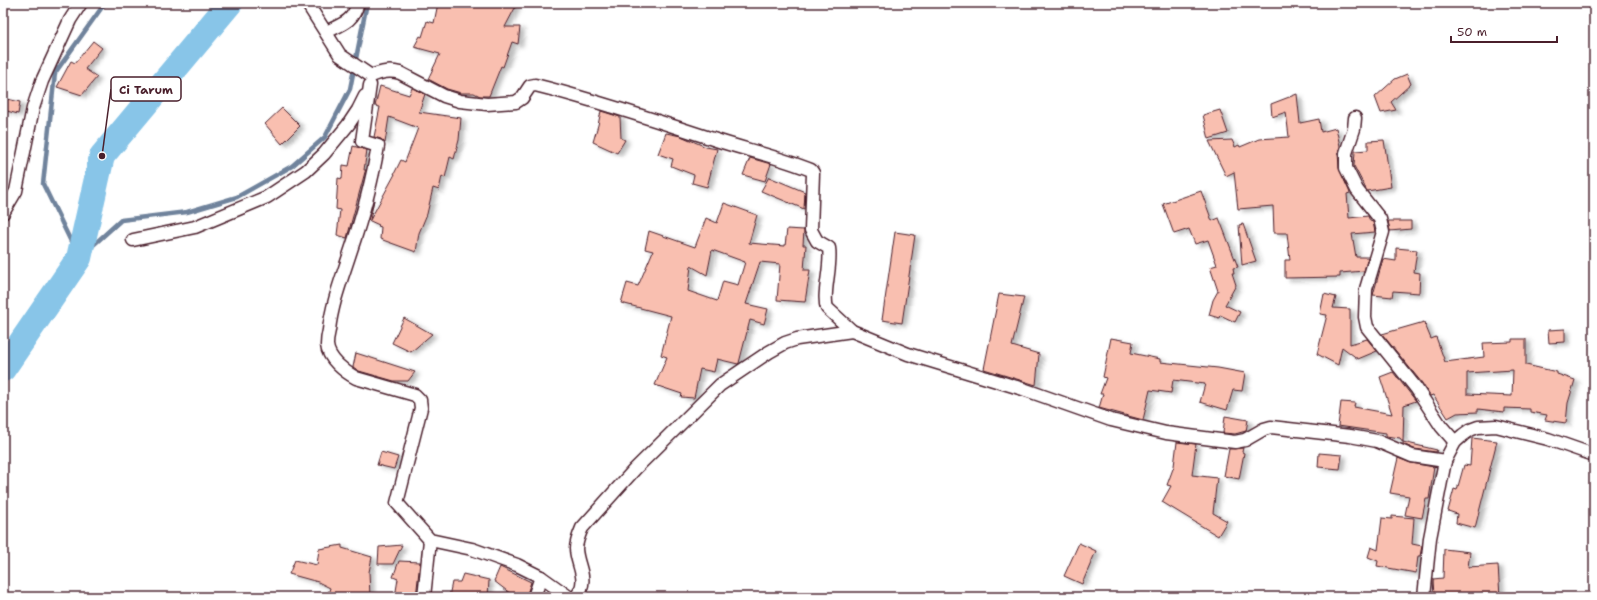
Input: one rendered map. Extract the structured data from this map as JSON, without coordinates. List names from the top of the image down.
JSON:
{
  "places": ["Ci Tarum"],
  "scale_bar": "50 m"
}
